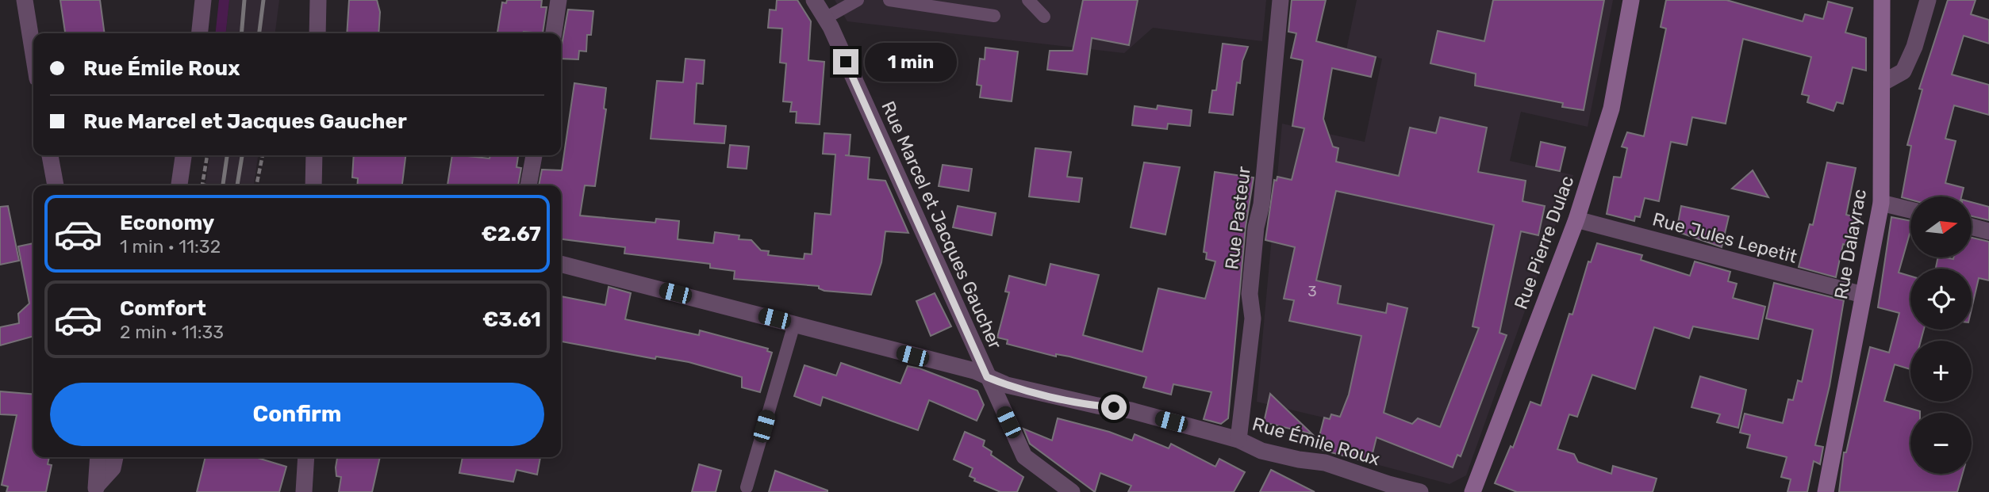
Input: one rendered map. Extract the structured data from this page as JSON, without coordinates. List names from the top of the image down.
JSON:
{
  "streets": {
    "main road": ["Rue Pierre Dulac", "Rue Dalayrac"],
    "street": [
      "Rue Pasteur",
      "Rue Marcel et Jacques Gaucher",
      "Rue Jules Lepetit",
      "Rue Émile Roux"
    ]
  },
  "crossings": [
    ["Rue Pasteur", "Rue Émile Roux"],
    ["Rue Marcel et Jacques Gaucher", "Rue Émile Roux"],
    ["Rue Jules Lepetit", "Rue Pierre Dulac"],
    ["Rue Jules Lepetit", "Rue Dalayrac"]
  ],
  "house_numbers": ["3"],
  "north": "right",
  "page": {
    "banner": ["Rue Émile Roux", "Rue Marcel et Jacques Gaucher"],
    "bubble": "1 min",
    "list": [
      {
        "name": "Economy",
        "note": "1 min · 11:32",
        "value": "€2.67"
      },
      {
        "name": "Comfort",
        "note": "2 min · 11:33",
        "value": "€3.61"
      }
    ],
    "map_buttons": ["+", "−"],
    "buttons": "Confirm"
  }
}
